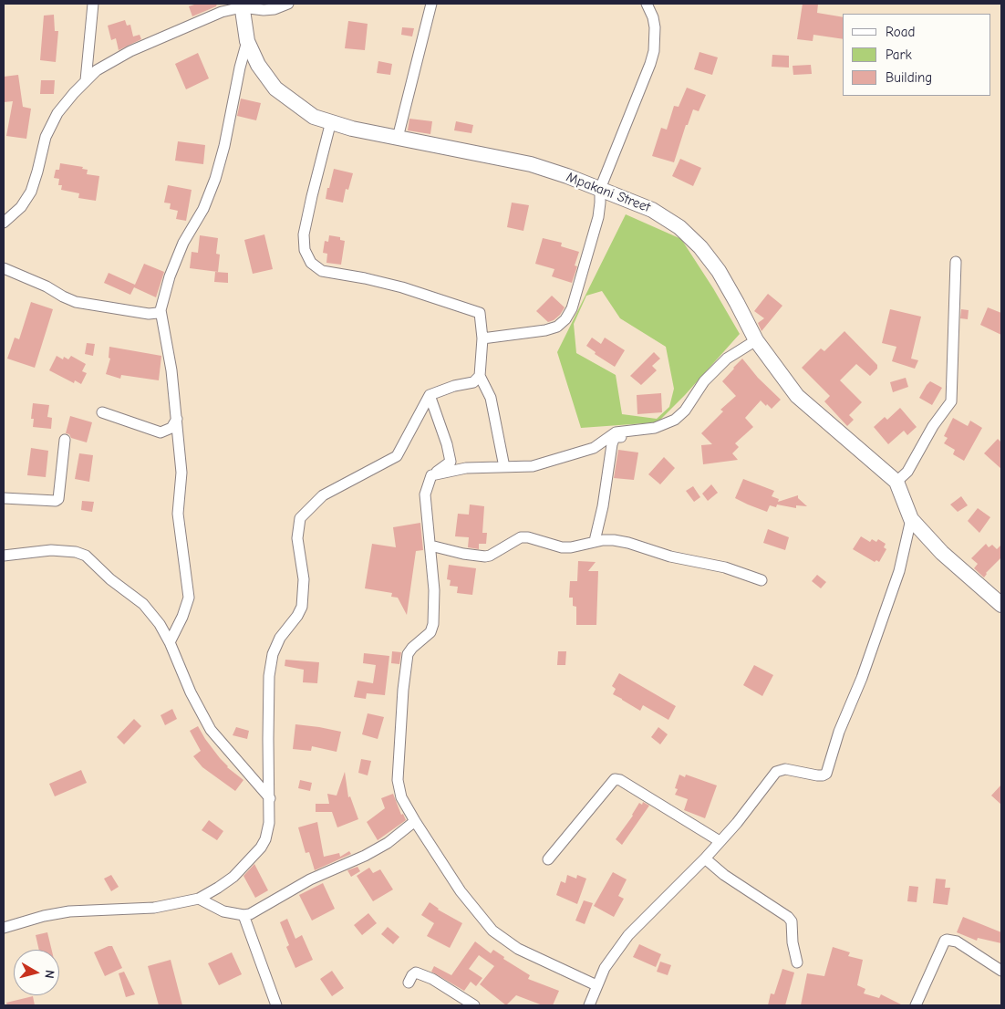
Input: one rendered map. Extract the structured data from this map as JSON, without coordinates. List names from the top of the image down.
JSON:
{
  "streets": {
    "street": ["Mpakani Street"]
  },
  "legend": ["Road", "Park", "Building"],
  "north": "right"
}
